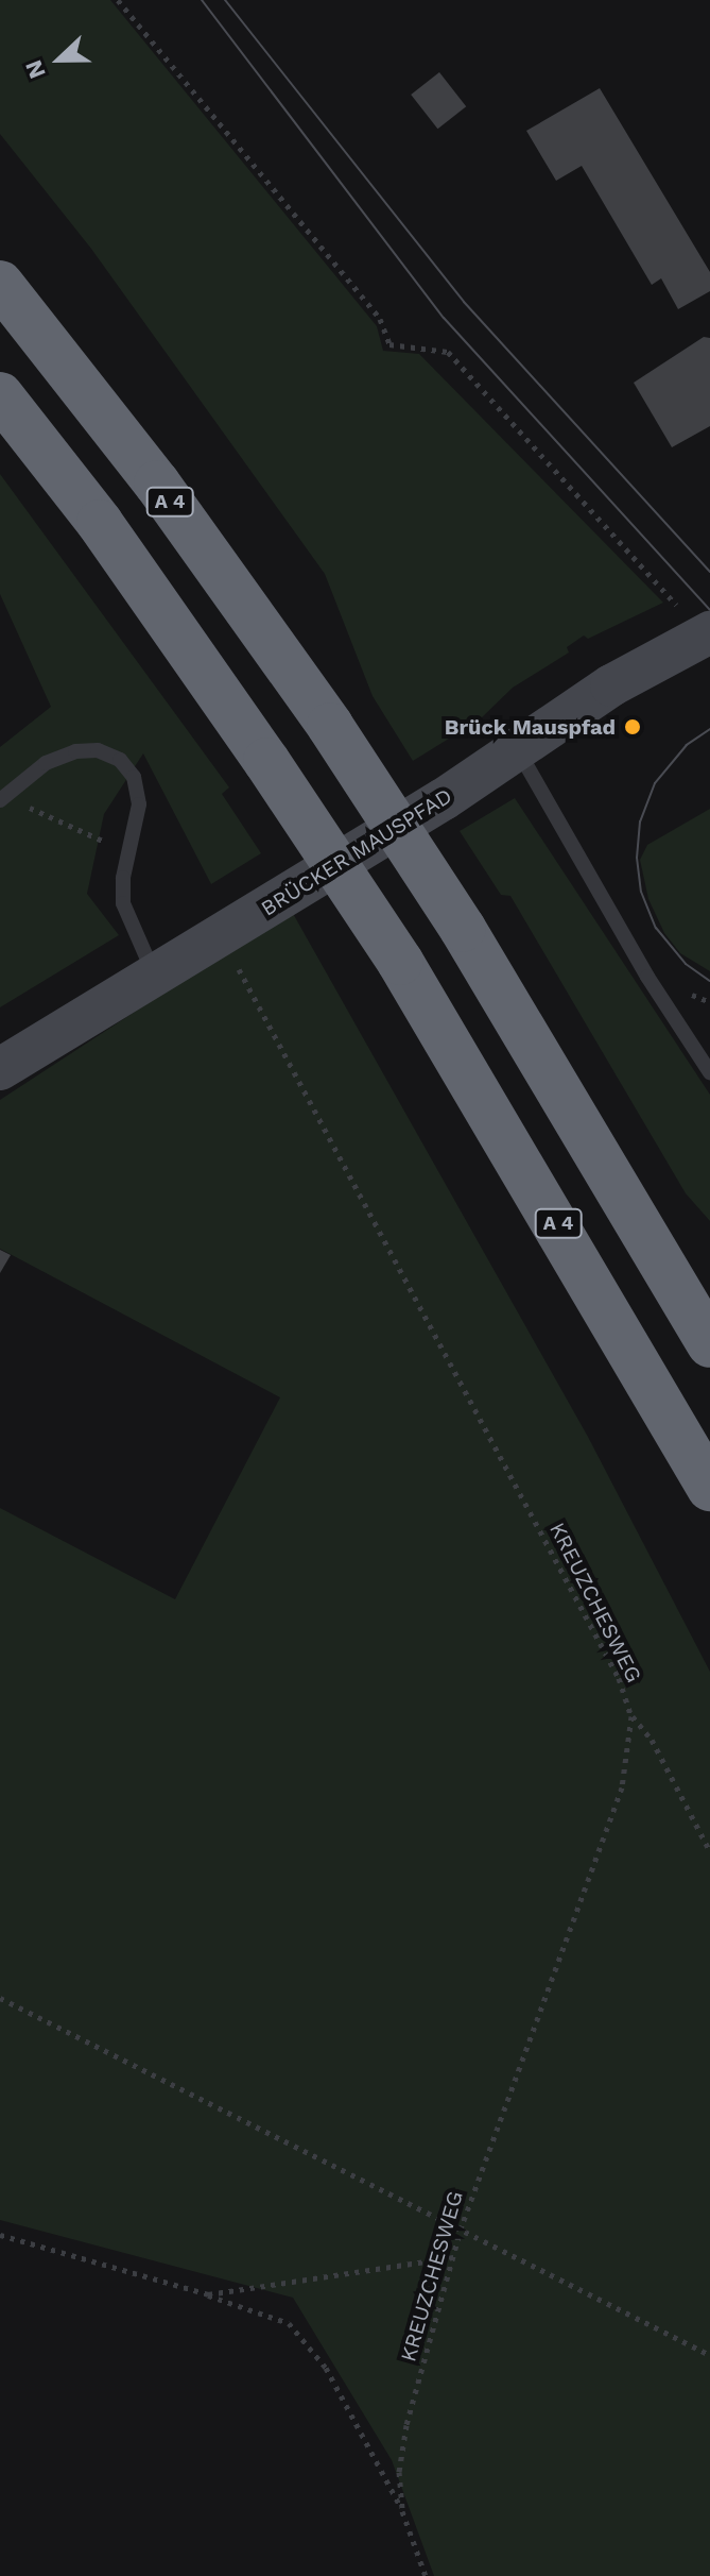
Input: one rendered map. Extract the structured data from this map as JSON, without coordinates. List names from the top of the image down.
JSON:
{
  "streets": {
    "highway": ["A 4"],
    "main road": ["BRÜCKER MAUSPFAD"],
    "path": ["KREUZCHESWEG"]
  },
  "crossings": [
    ["BRÜCKER MAUSPFAD", "KREUZCHESWEG"]
  ],
  "places": ["Brück Mauspfad"],
  "north": "left"
}
